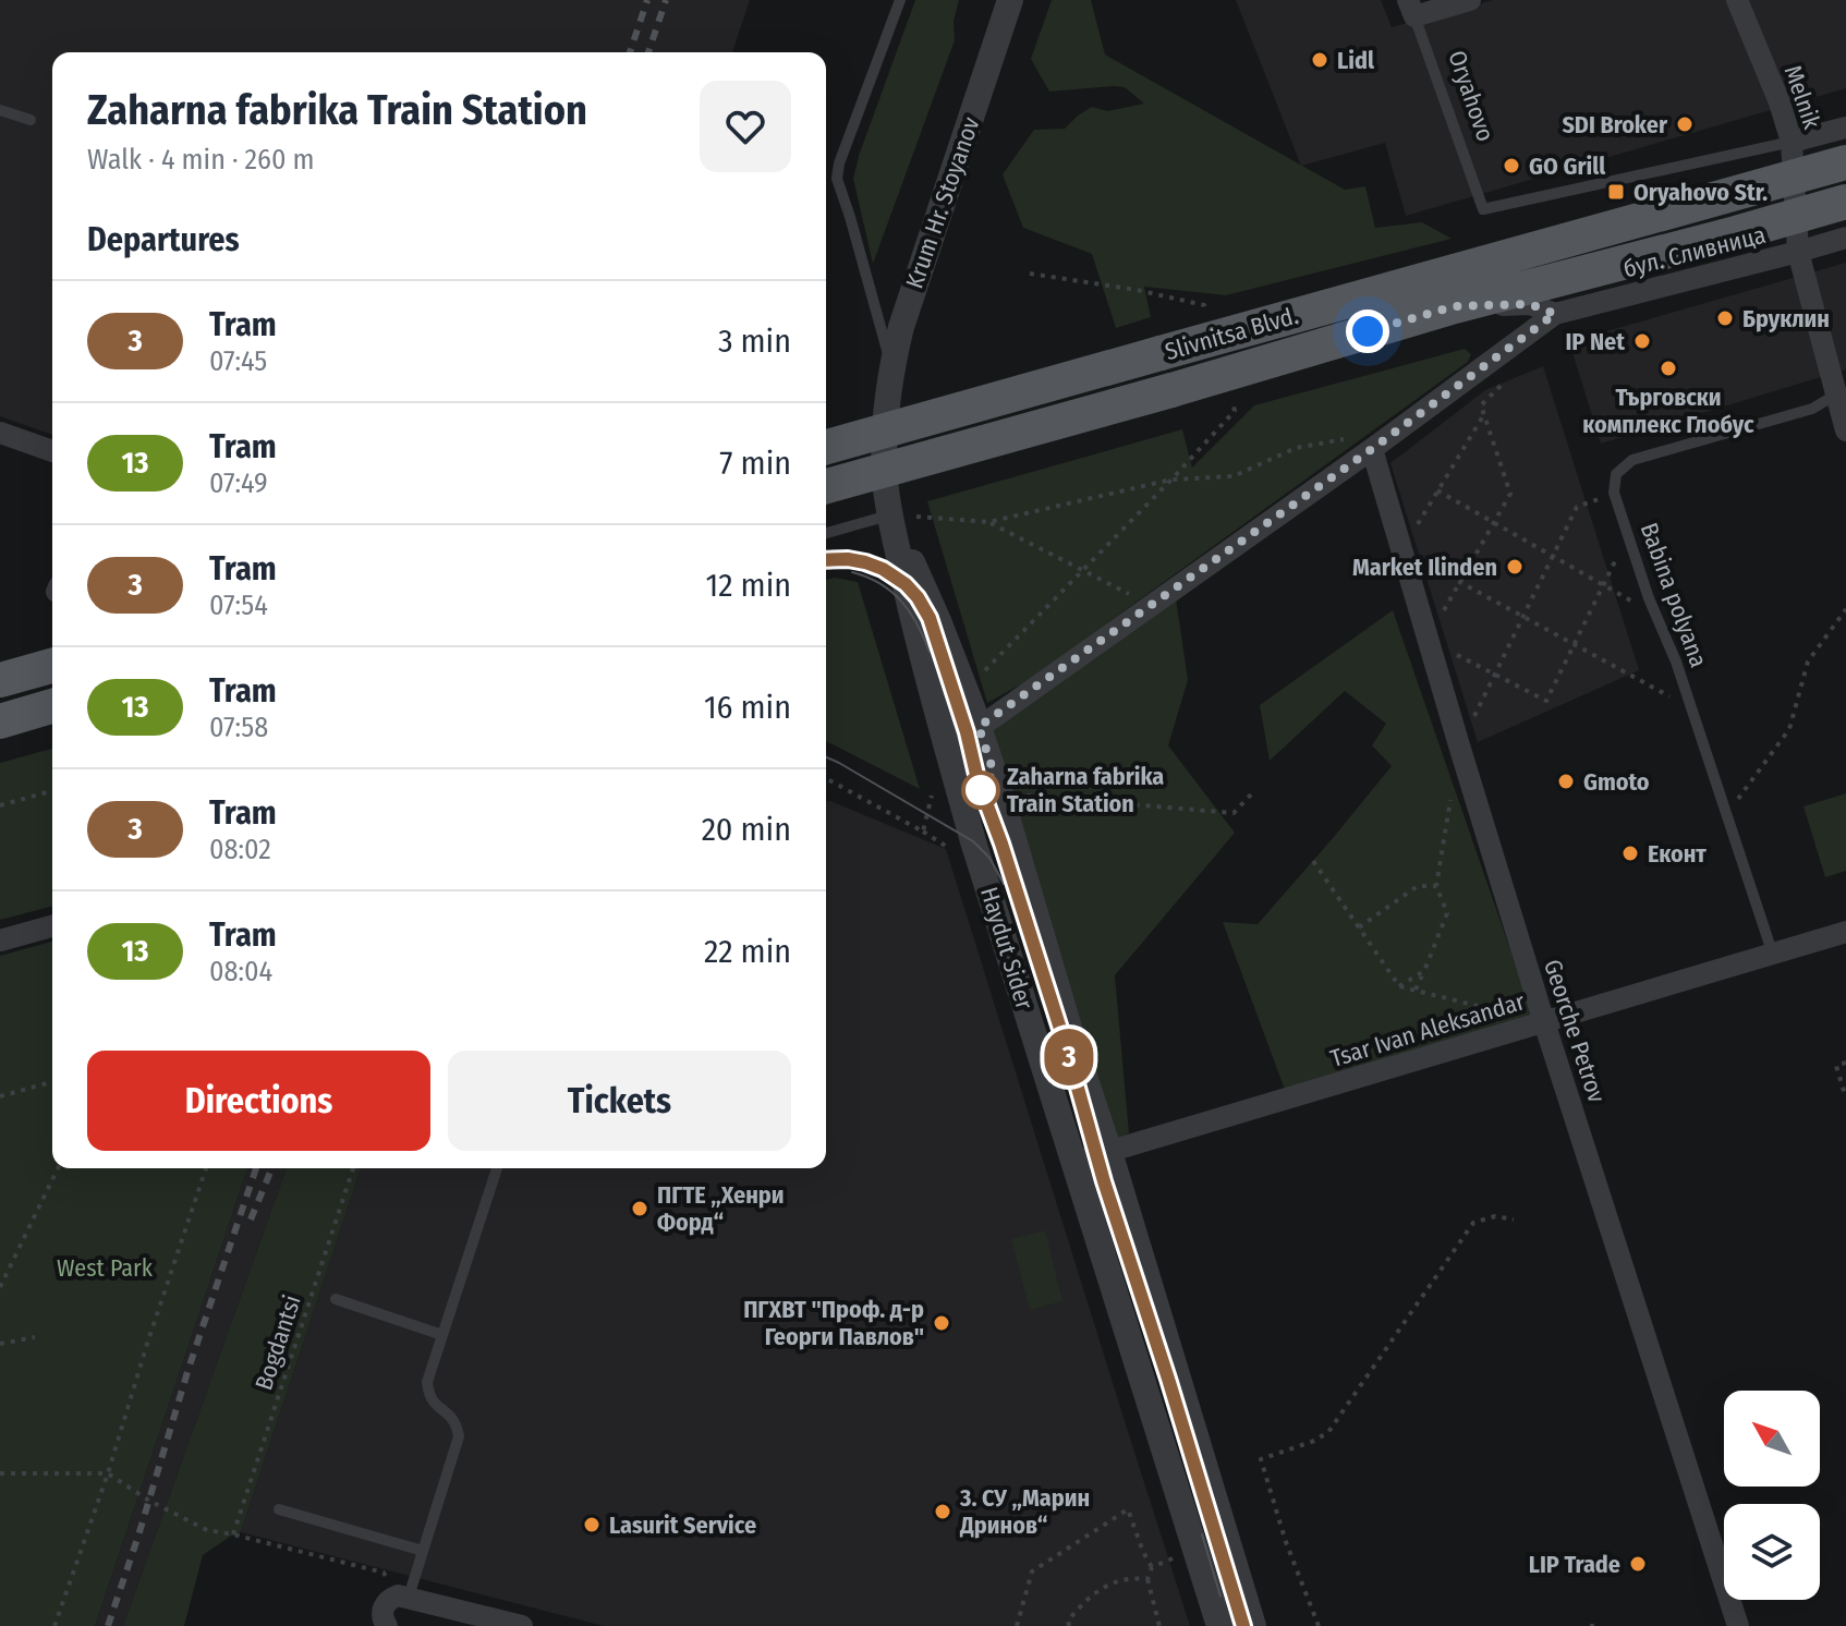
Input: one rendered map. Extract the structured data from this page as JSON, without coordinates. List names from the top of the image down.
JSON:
{
  "streets": {
    "main road": ["Slivnitsa Blvd."],
    "street": [
      "Melnik",
      "Krum Hr. Stoyanov",
      "бул. Сливница",
      "Haydut Sider",
      "Tsar Ivan Aleksandar",
      "Georche Petrov"
    ],
    "lane": ["Oryahovo", "Babina polyana"],
    "path": ["Bogdantsi"]
  },
  "crossings": [
    ["Oryahovo", "Melnik"],
    ["Oryahovo", "Slivnitsa Blvd."],
    ["Melnik", "бул. Сливница"],
    ["Melnik", "Slivnitsa Blvd."],
    ["Krum Hr. Stoyanov", "Haydut Sider"],
    ["бул. Сливница", "Slivnitsa Blvd."],
    ["Babina polyana", "Tsar Ivan Aleksandar"],
    ["Haydut Sider", "Tsar Ivan Aleksandar"],
    ["Tsar Ivan Aleksandar", "Georche Petrov"]
  ],
  "parks": ["West Park"],
  "places": {
    "other": [
      "Lidl",
      "SDI Broker",
      "GO Grill",
      "Бруклин",
      "IP Net",
      "Търговски комплекс Глобус",
      "Market Ilinden",
      "Gmoto",
      "Zaharna fabrika Train Station",
      "Еконт",
      "ПГТЕ „Хенри Форд“",
      "ПГХВТ \"Проф. д-р Георги Павлов\"",
      "3. СУ „Марин Дринов“",
      "Lasurit Service",
      "LIP Trade"
    ],
    "transit": ["Oryahovo Str."]
  },
  "lines": ["tram line 3"],
  "north": "top left",
  "page": {
    "on_map": "3",
    "heading": [
      ["Zaharna fabrika Train Station", "Walk · 4 min · 260 m"],
      "Departures"
    ],
    "list": [
      {
        "mark": "3",
        "name": "Tram",
        "note": "07:45",
        "value": "3 min"
      },
      {
        "mark": "13",
        "name": "Tram",
        "note": "07:49",
        "value": "7 min"
      },
      {
        "mark": "3",
        "name": "Tram",
        "note": "07:54",
        "value": "12 min"
      },
      {
        "mark": "13",
        "name": "Tram",
        "note": "07:58",
        "value": "16 min"
      },
      {
        "mark": "3",
        "name": "Tram",
        "note": "08:02",
        "value": "20 min"
      },
      {
        "mark": "13",
        "name": "Tram",
        "note": "08:04",
        "value": "22 min"
      }
    ],
    "buttons": ["Directions", "Tickets"]
  }
}
